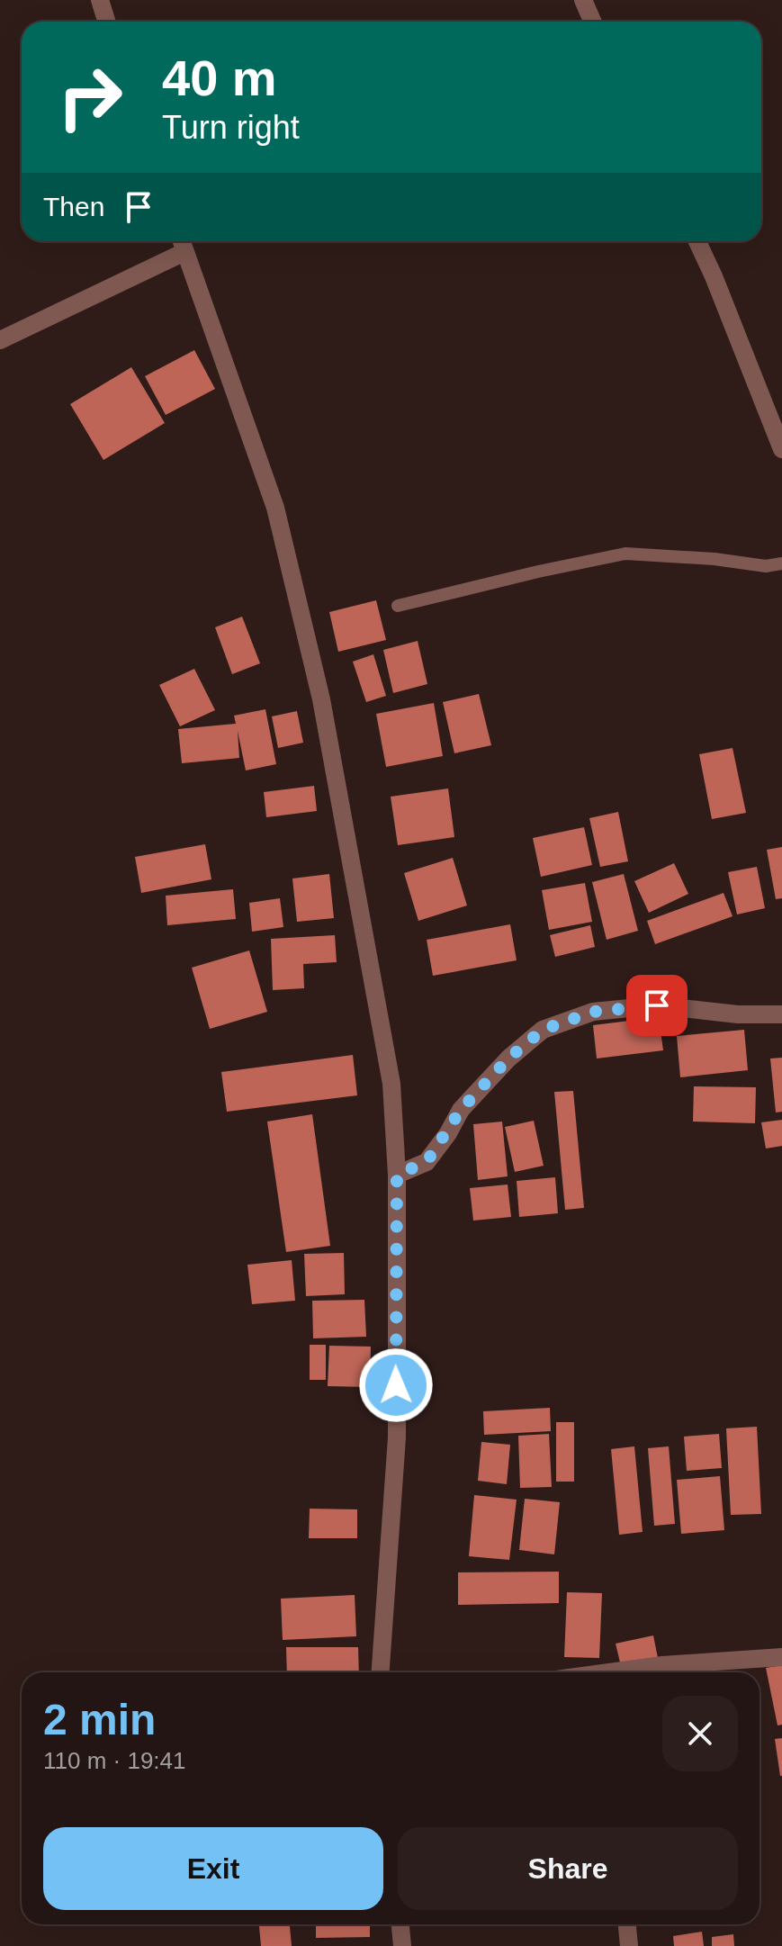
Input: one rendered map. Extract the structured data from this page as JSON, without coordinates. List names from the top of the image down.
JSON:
{
  "page": {
    "turn": ["40 m", "Turn right"],
    "then": "Then",
    "heading": ["2 min", "110 m · 19:41"],
    "buttons": ["Exit", "Share"]
  }
}
